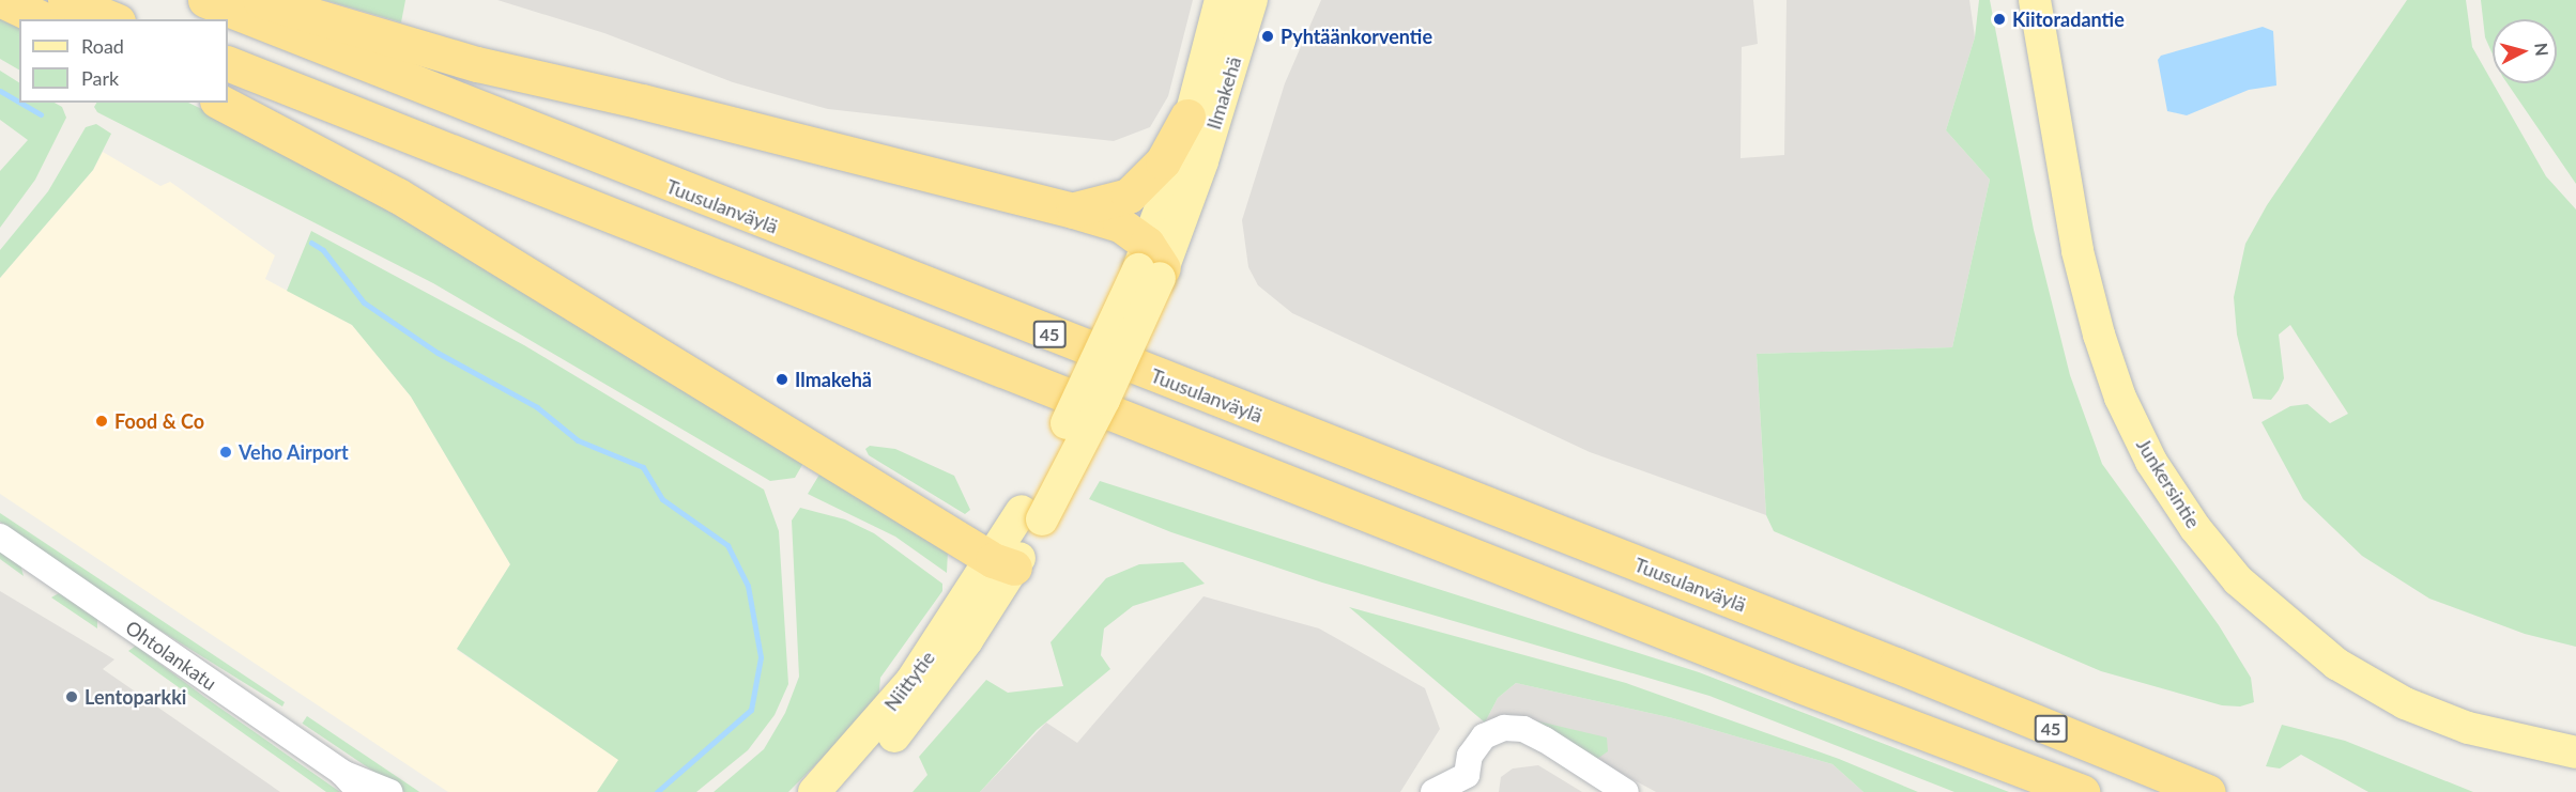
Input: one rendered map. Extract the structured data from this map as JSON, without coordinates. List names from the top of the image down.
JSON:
{
  "streets": {
    "highway": ["Tuusulanväylä", "45"],
    "main road": ["Ilmakehä", "Junkersintie", "Niittytie"],
    "street": ["Ohtolankatu"]
  },
  "crossings": [
    ["Ilmakehä", "Niittytie"]
  ],
  "places": [
    "Kiitoradantie",
    "Pyhtäänkorventie",
    "Ilmakehä",
    "Food & Co",
    "Veho Airport",
    "Lentoparkki"
  ],
  "legend": ["Road", "Park"],
  "north": "right"
}
